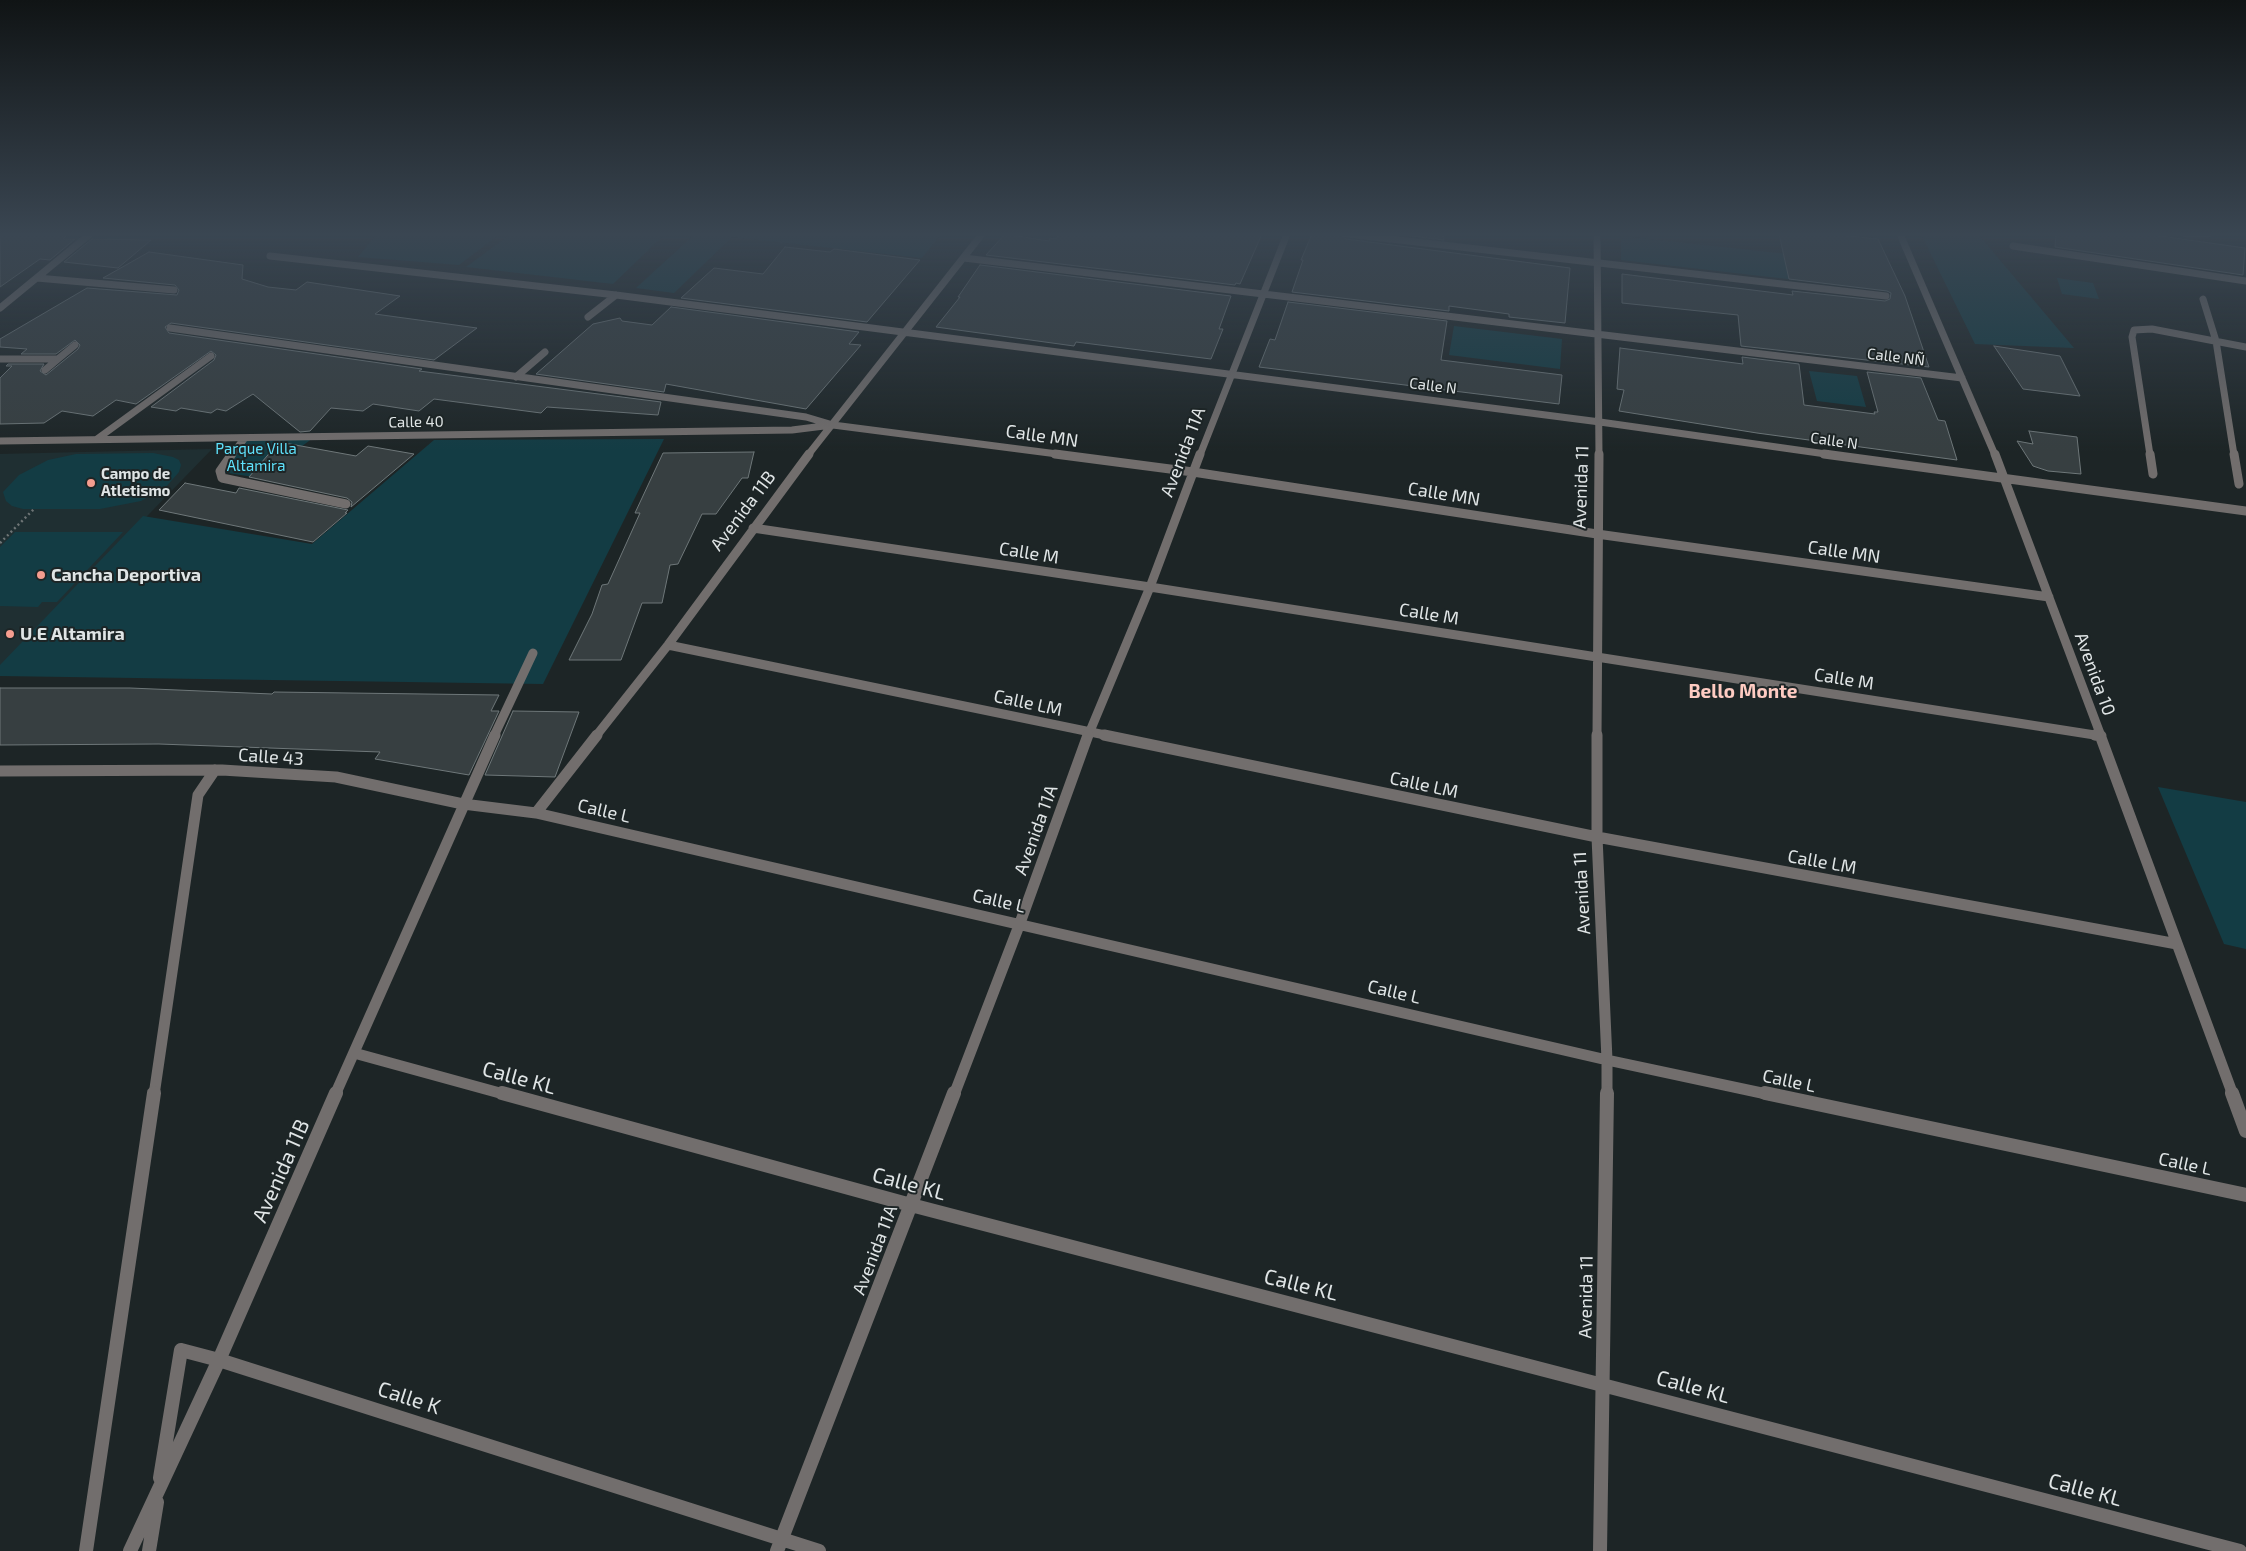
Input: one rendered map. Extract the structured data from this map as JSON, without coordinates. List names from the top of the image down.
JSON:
{
  "streets": {
    "street": [
      "Calle NÑ",
      "Calle N",
      "Calle 40",
      "Calle MN",
      "Avenida 11A",
      "Avenida 11",
      "Avenida 11B",
      "Calle M",
      "Avenida 10",
      "Calle LM",
      "Calle 43",
      "Calle L",
      "Calle KL",
      "Calle K"
    ]
  },
  "crossings": [
    ["Calle NÑ", "Avenida 11"],
    ["Calle NÑ", "Avenida 10"],
    ["Calle N", "Avenida 11A"],
    ["Calle N", "Avenida 11"],
    ["Calle N", "Avenida 11B"],
    ["Calle N", "Avenida 10"],
    ["Calle 40", "Calle MN"],
    ["Calle 40", "Avenida 11B"],
    ["Calle MN", "Avenida 11A"],
    ["Calle MN", "Avenida 11"],
    ["Calle MN", "Avenida 11B"],
    ["Calle MN", "Avenida 10"],
    ["Avenida 11A", "Calle M"],
    ["Avenida 11A", "Calle LM"],
    ["Avenida 11A", "Calle L"],
    ["Avenida 11A", "Calle KL"],
    ["Avenida 11A", "Calle K"],
    ["Avenida 11", "Calle M"],
    ["Avenida 11", "Calle LM"],
    ["Avenida 11", "Calle L"],
    ["Avenida 11", "Calle KL"],
    ["Avenida 11B", "Calle M"],
    ["Avenida 11B", "Calle LM"],
    ["Avenida 11B", "Calle 43"],
    ["Avenida 11B", "Calle L"],
    ["Avenida 11B", "Calle KL"],
    ["Avenida 11B", "Calle K"],
    ["Calle M", "Avenida 10"],
    ["Avenida 10", "Calle LM"],
    ["Calle 43", "Calle L"]
  ],
  "districts": ["Bello Monte"],
  "parks": ["Parque Villa Altamira"],
  "places": ["Campo de Atletismo", "Cancha Deportiva", "U.E Altamira"]
}
